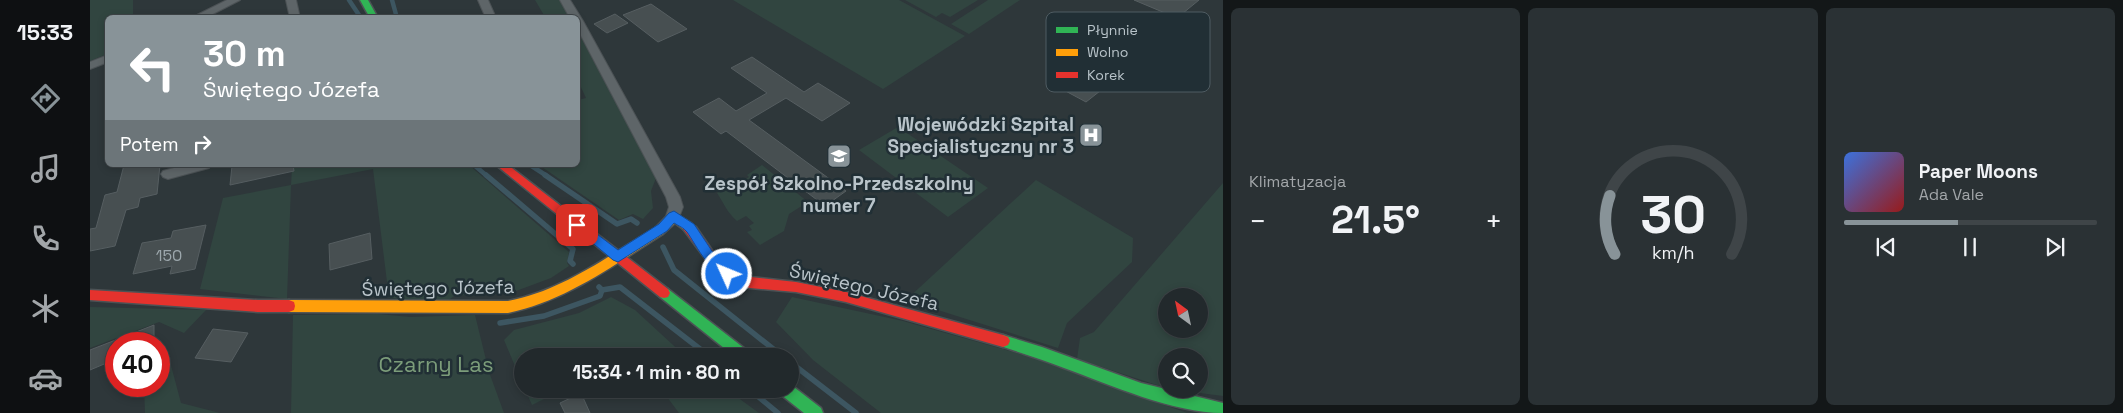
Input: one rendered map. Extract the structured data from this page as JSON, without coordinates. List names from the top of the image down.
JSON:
{
  "streets": {
    "street": ["Świętego Józefa"]
  },
  "parks": ["Czarny Las"],
  "places": {
    "hospital": ["Wojewódzki Szpital Specjalistyczny nr 3"],
    "school or university": ["Zespół Szkolno-Przedszkolny numer 7"]
  },
  "house_numbers": ["150"],
  "legend": ["Płynnie", "Wolno", "Korek"],
  "north": "top left",
  "page": {
    "tabs": "15:33",
    "tile": "Klimatyzacja",
    "turn": ["30 m", "Świętego Józefa"],
    "then": "Potem",
    "song": ["Paper Moons", "Ada Vale"],
    "heat": ["−", "21.5°", "+"],
    "limit": "40",
    "trip": "15:34 · 1 min · 80 m",
    "gauge": ["30", "km/h"]
  }
}
